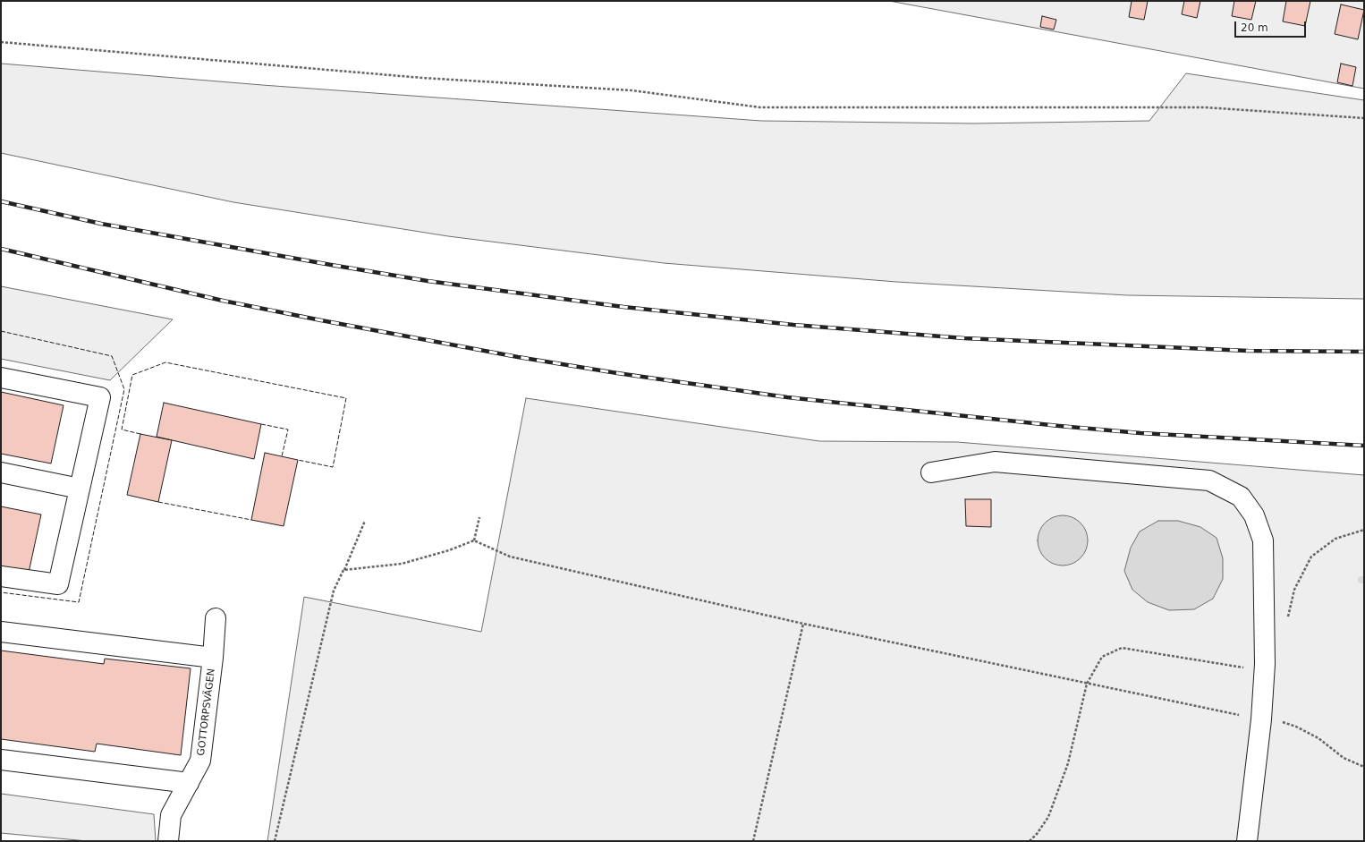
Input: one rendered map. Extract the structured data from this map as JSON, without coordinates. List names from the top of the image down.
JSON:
{
  "streets": {
    "street": ["GOTTORPSVÄGEN"]
  },
  "scale_bar": "20 m"
}
